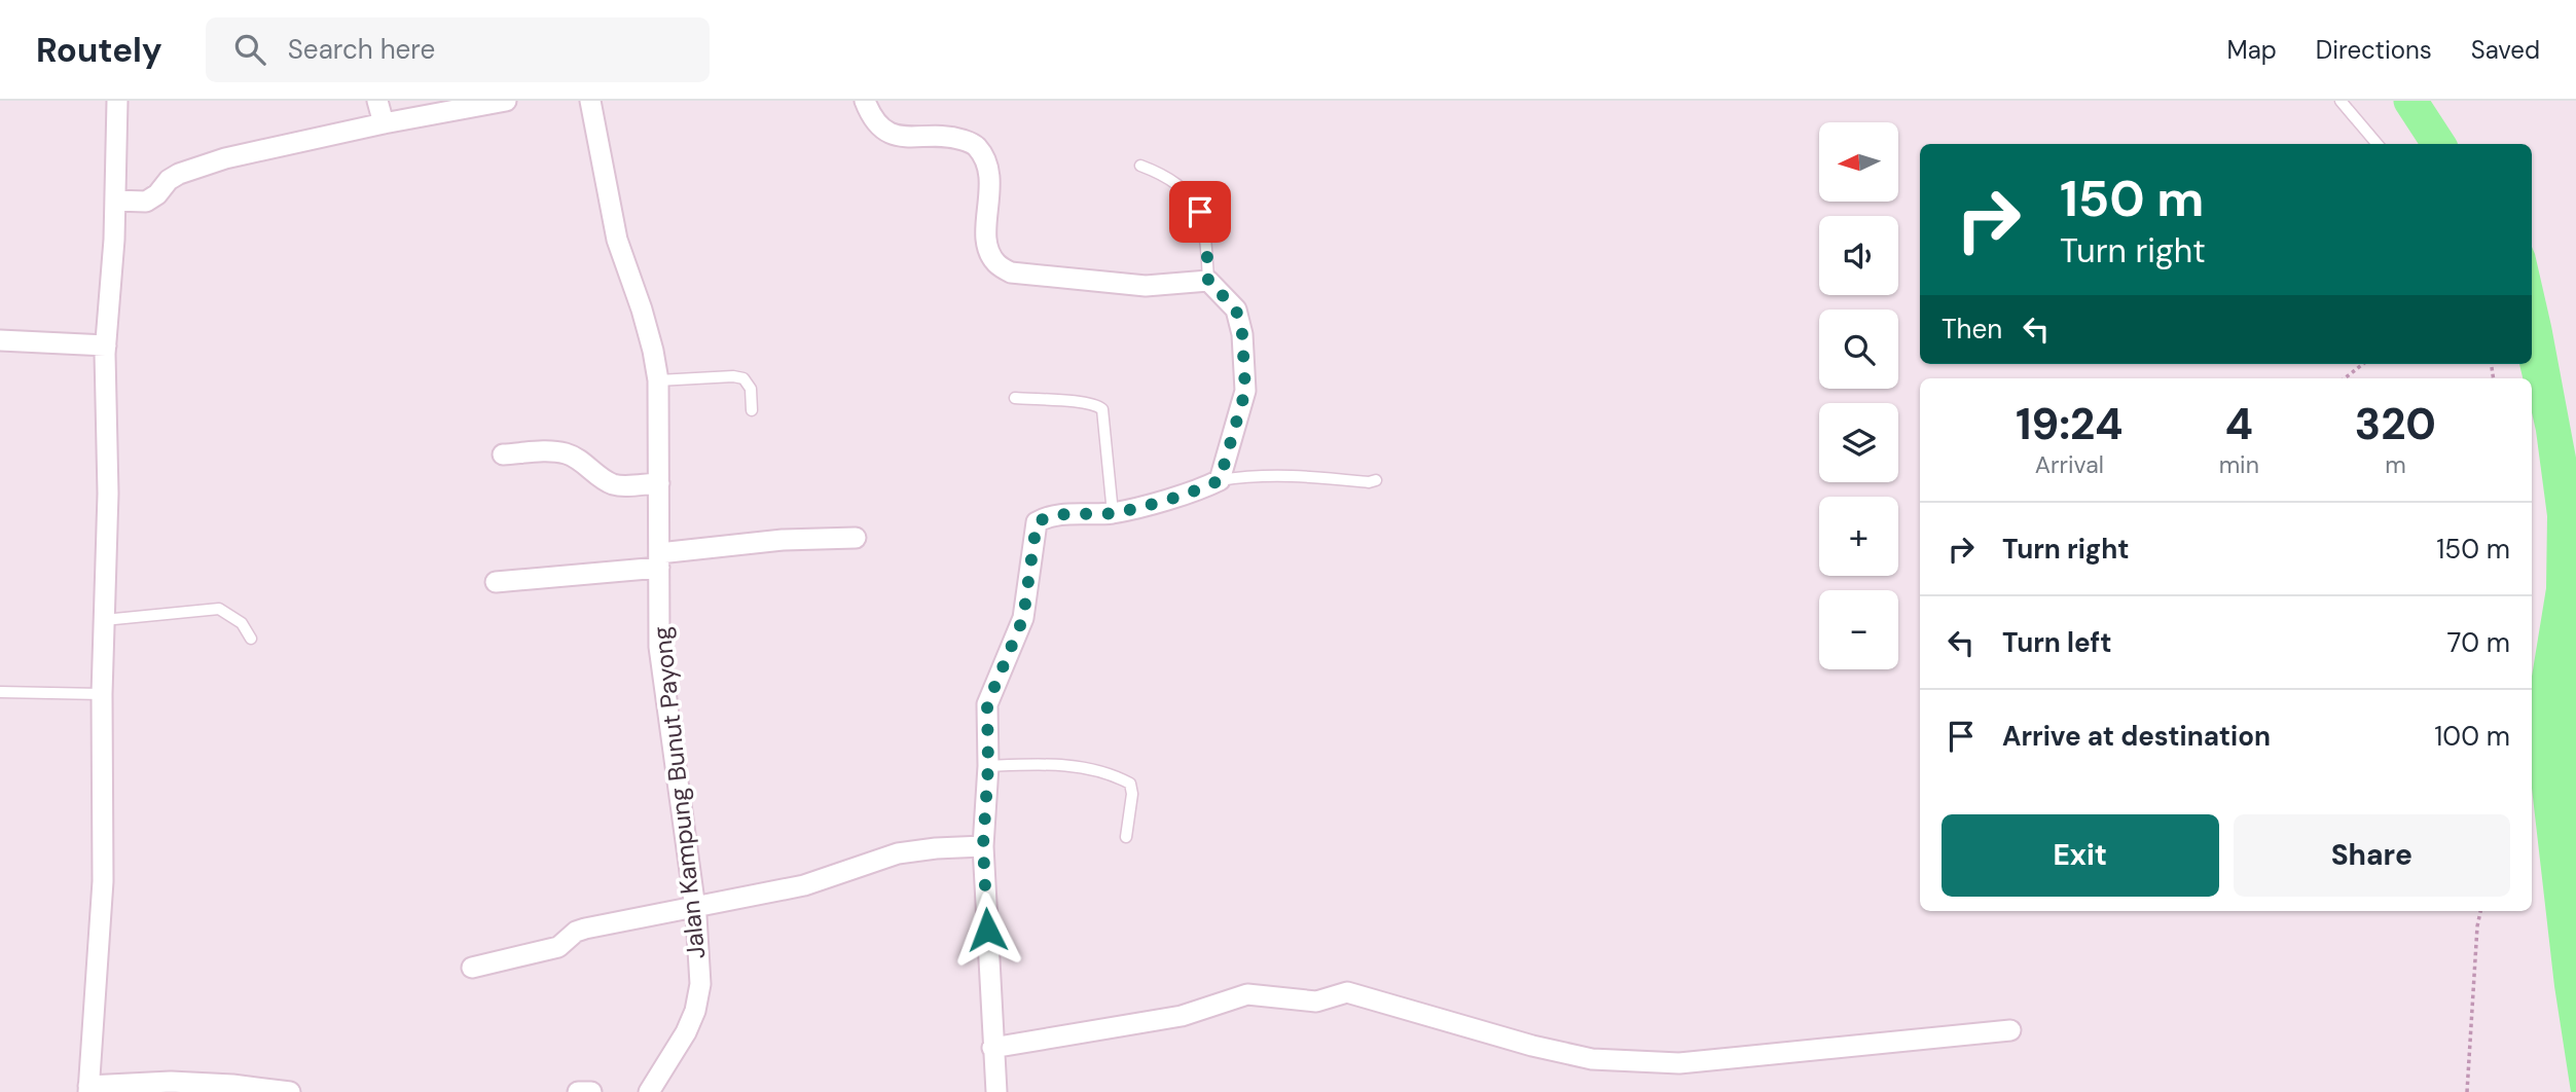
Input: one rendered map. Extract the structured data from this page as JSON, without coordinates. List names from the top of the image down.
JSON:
{
  "streets": {
    "street": ["Jalan Kampung Bunut Payong"]
  },
  "north": "left",
  "page": {
    "header": "Routely",
    "search": "Search here",
    "nav": ["Map", "Directions", "Saved"],
    "map_buttons": ["+", "−"],
    "turn": ["150 m", "Turn right"],
    "then": "Then",
    "eta": [
      "19:24",
      "Arrival",
      "4",
      "min",
      "320",
      "m"
    ],
    "list": [
      {
        "name": "Turn right",
        "value": "150 m"
      },
      {
        "name": "Turn left",
        "value": "70 m"
      },
      {
        "name": "Arrive at destination",
        "value": "100 m"
      }
    ],
    "buttons": ["Exit", "Share"]
  }
}
